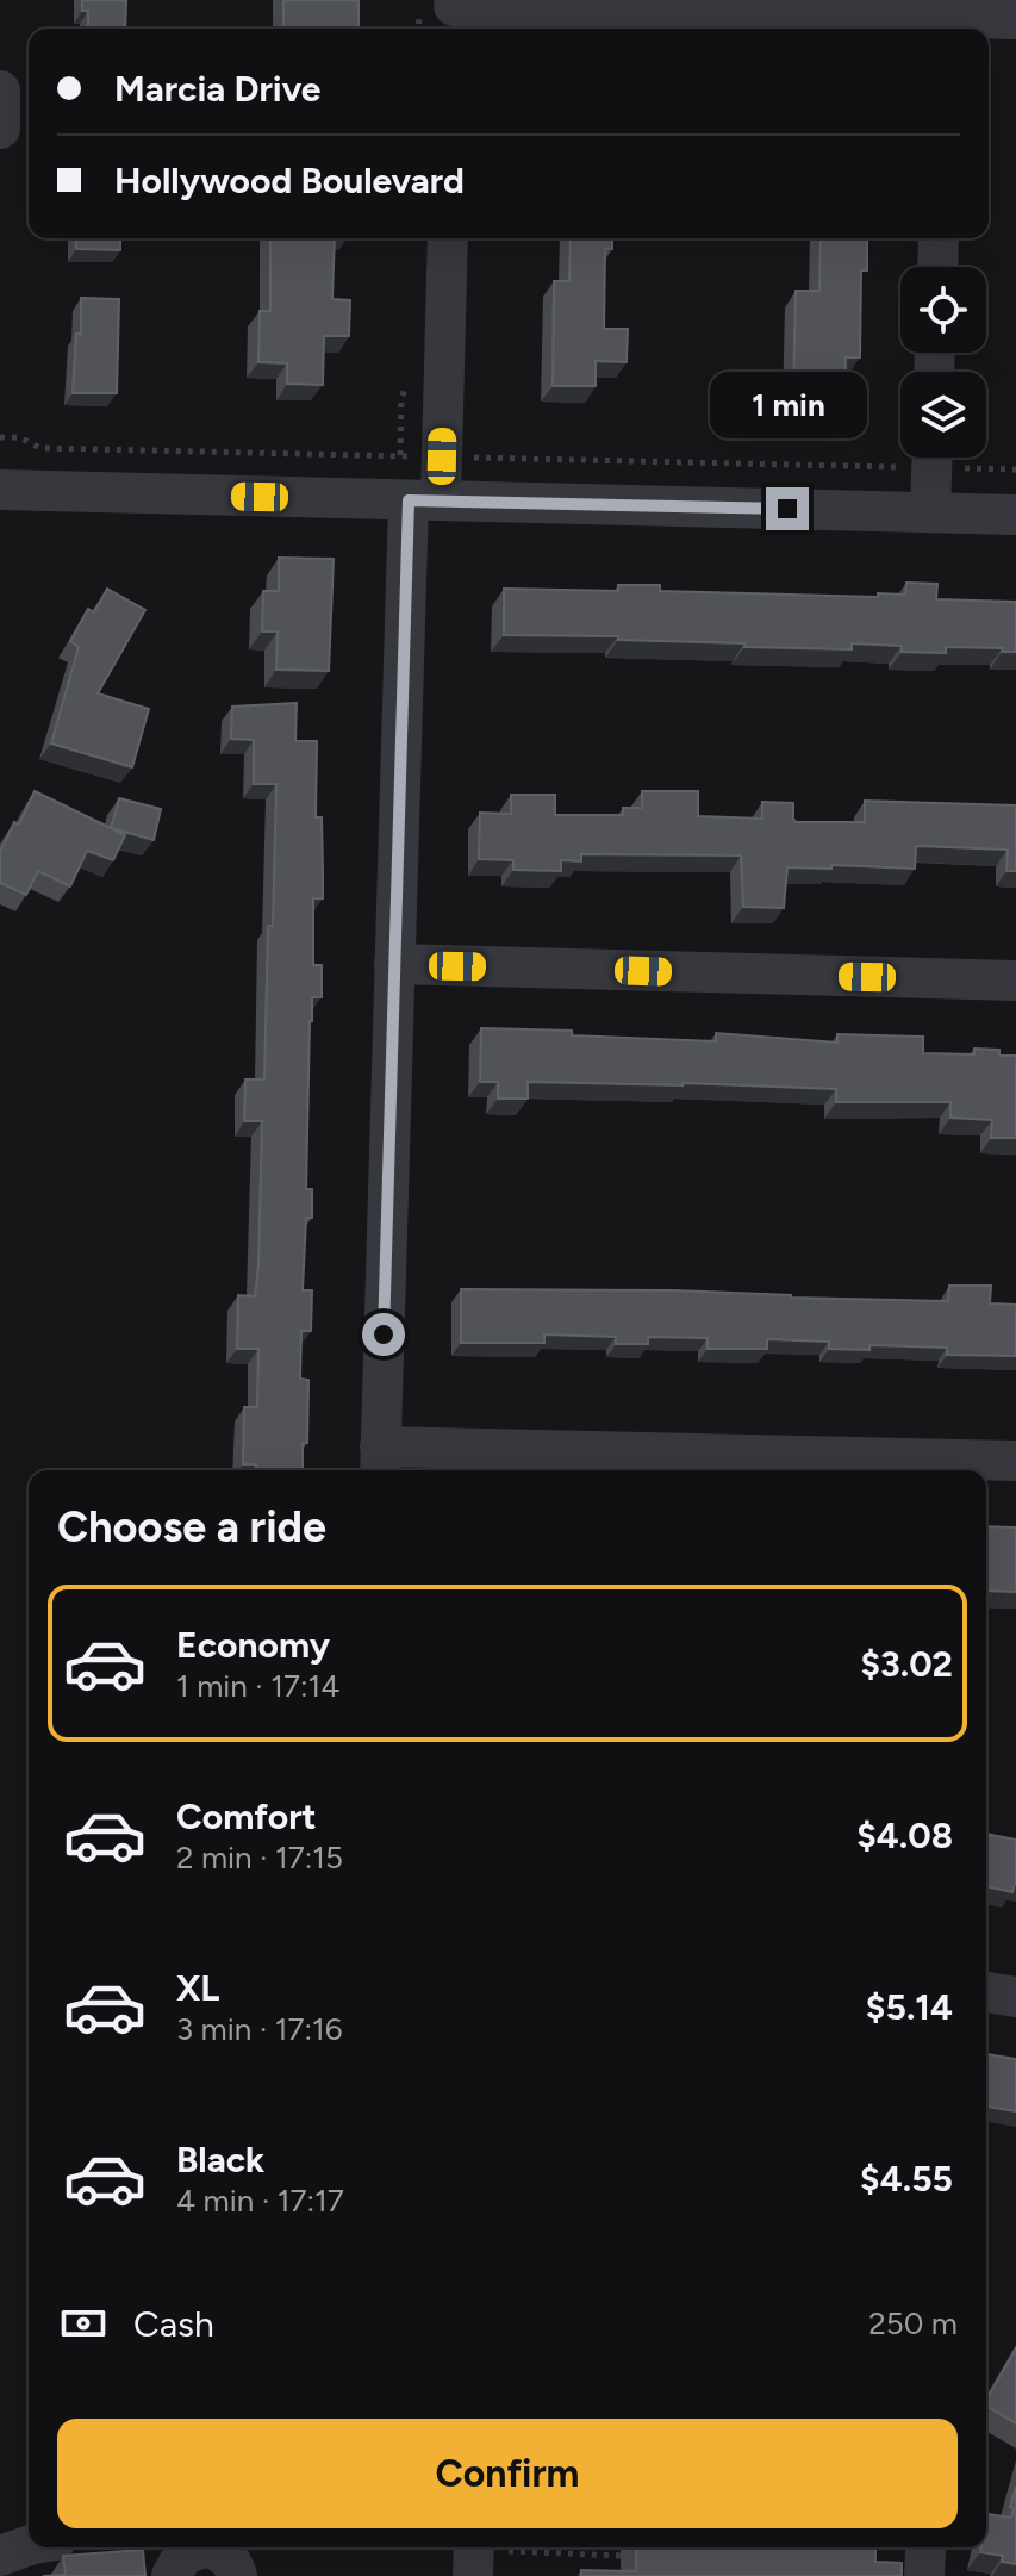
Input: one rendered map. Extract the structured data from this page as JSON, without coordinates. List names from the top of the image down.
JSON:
{
  "page": {
    "banner": ["Marcia Drive", "Hollywood Boulevard"],
    "bubble": "1 min",
    "heading": "Choose a ride",
    "list": [
      {
        "name": "Economy",
        "note": "1 min · 17:14",
        "value": "$3.02"
      },
      {
        "name": "Comfort",
        "note": "2 min · 17:15",
        "value": "$4.08"
      },
      {
        "name": "XL",
        "note": "3 min · 17:16",
        "value": "$5.14"
      },
      {
        "name": "Black",
        "note": "4 min · 17:17",
        "value": "$4.55"
      }
    ],
    "pay": ["Cash", "250 m"],
    "buttons": "Confirm"
  }
}
